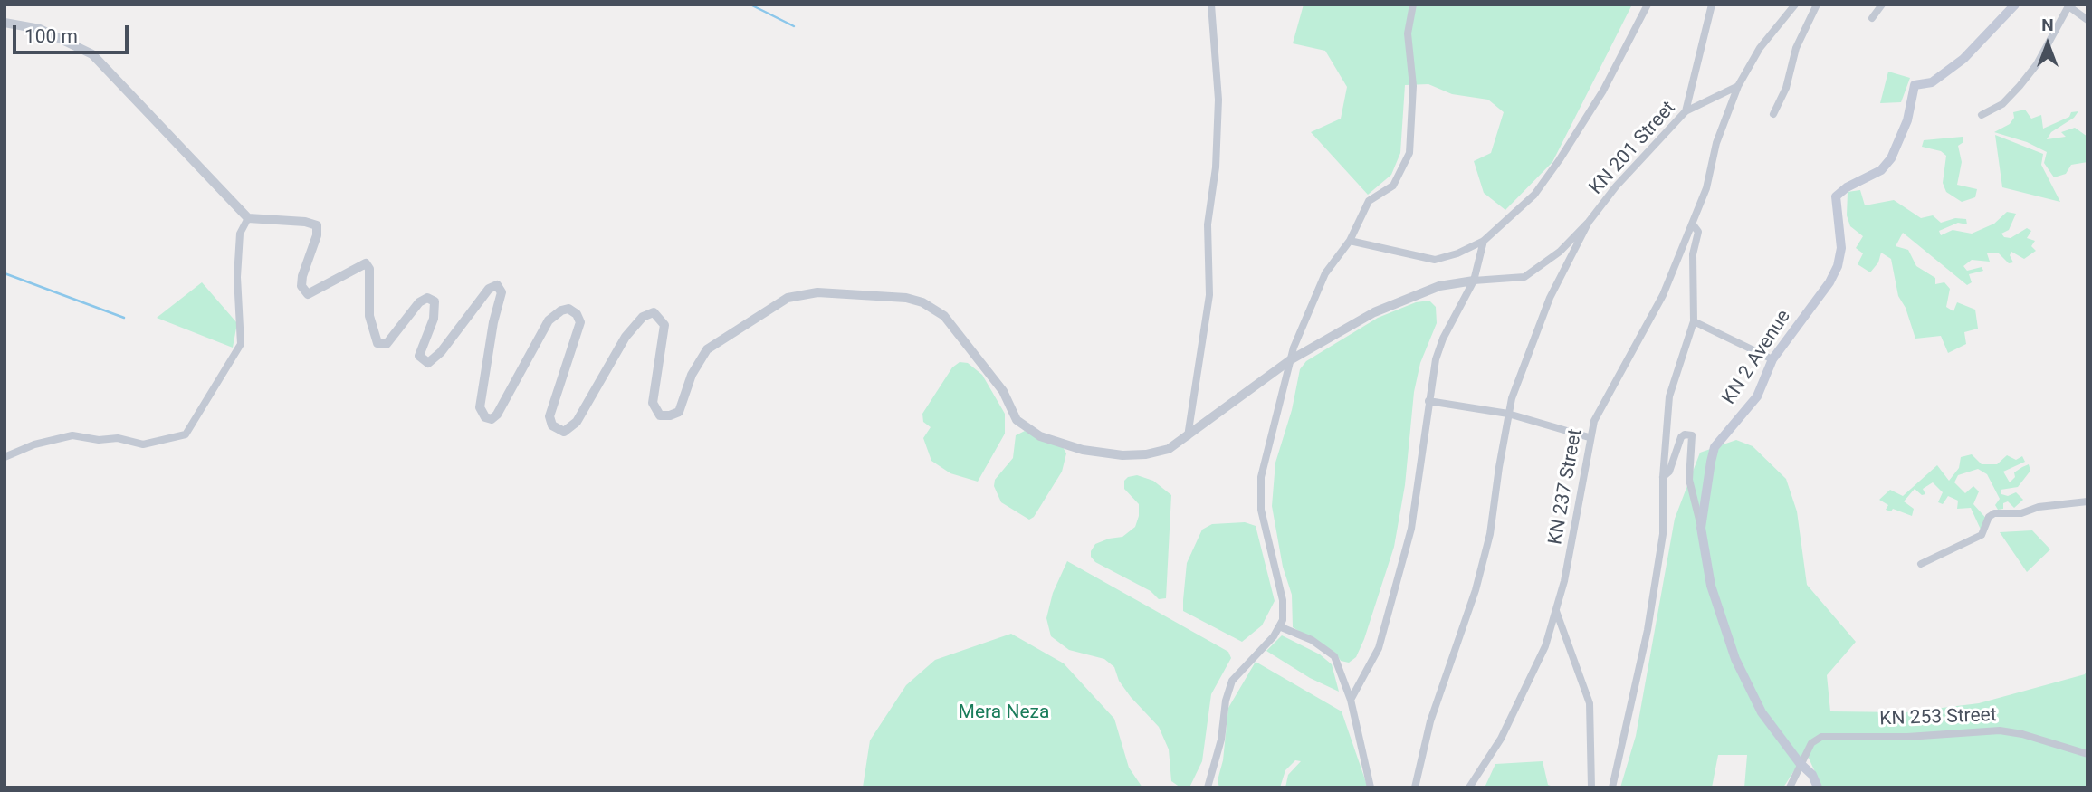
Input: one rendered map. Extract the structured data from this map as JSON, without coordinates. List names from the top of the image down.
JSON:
{
  "streets": {
    "main road": ["KN 2 Avenue"],
    "street": ["KN 201 Street", "KN 237 Street", "KN 253 Street"]
  },
  "crossings": [
    ["KN 201 Street", "KN 237 Street"],
    ["KN 2 Avenue", "KN 253 Street"]
  ],
  "parks": ["Mera Neza"],
  "scale_bar": "100 m",
  "north": "top"
}
